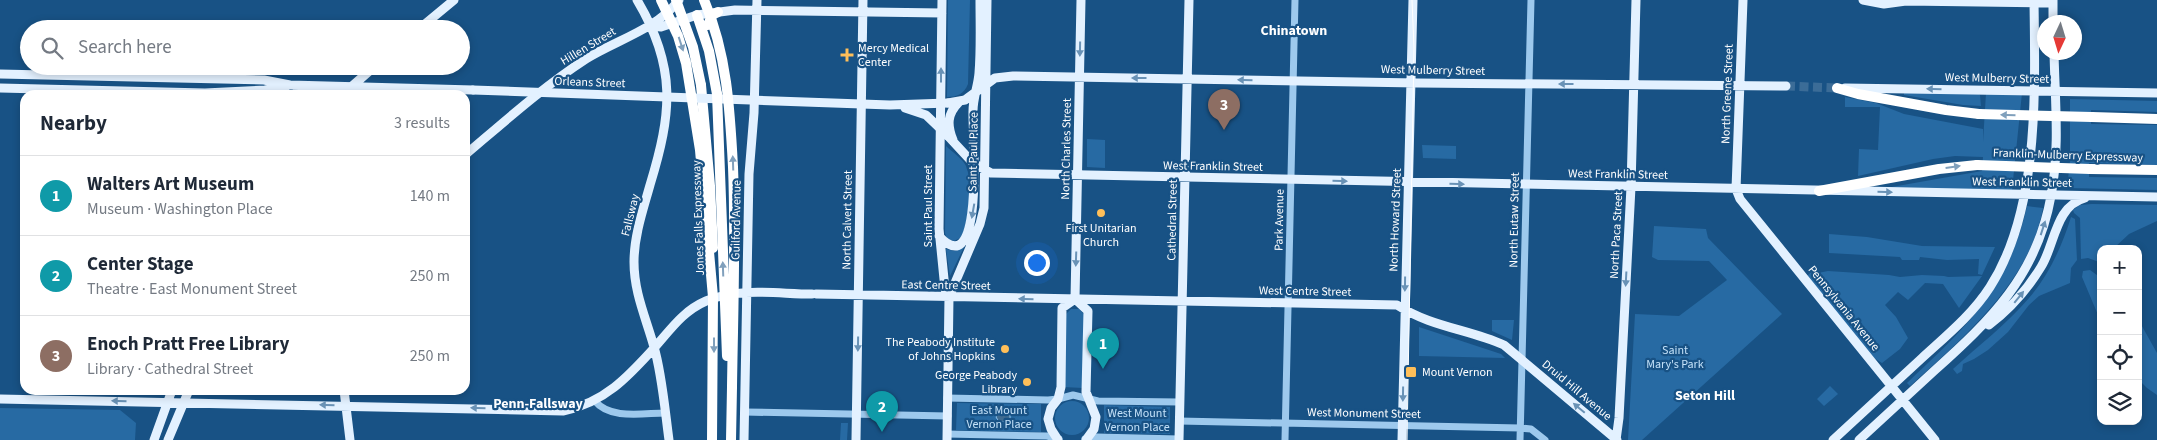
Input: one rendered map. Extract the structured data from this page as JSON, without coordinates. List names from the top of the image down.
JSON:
{
  "streets": {
    "highway": ["Franklin-Mulberry Expressway", "Jones Falls Expressway"],
    "main road": [
      "Hillen Street",
      "West Mulberry Street",
      "Orleans Street",
      "North Greene Street",
      "North Charles Street",
      "Saint Paul Place",
      "West Franklin Street",
      "Saint Paul Street",
      "Fallsway",
      "Guilford Avenue",
      "North Calvert Street",
      "Cathedral Street",
      "North Howard Street",
      "North Paca Street",
      "East Centre Street",
      "West Centre Street",
      "Pennsylvania Avenue",
      "Druid Hill Avenue"
    ],
    "street": ["Park Avenue", "North Eutaw Street", "West Monument Street"]
  },
  "crossings": [
    ["Hillen Street", "Fallsway"],
    ["Hillen Street", "Jones Falls Expressway"],
    ["West Mulberry Street", "Orleans Street"],
    ["West Mulberry Street", "North Greene Street"],
    ["West Mulberry Street", "North Charles Street"],
    ["West Mulberry Street", "Saint Paul Place"],
    ["West Mulberry Street", "Cathedral Street"],
    ["West Mulberry Street", "Park Avenue"],
    ["West Mulberry Street", "North Howard Street"],
    ["West Mulberry Street", "North Eutaw Street"],
    ["West Mulberry Street", "North Paca Street"],
    ["Orleans Street", "Saint Paul Place"],
    ["Orleans Street", "West Franklin Street"],
    ["North Greene Street", "West Franklin Street"],
    ["North Greene Street", "Pennsylvania Avenue"],
    ["North Charles Street", "West Franklin Street"],
    ["North Charles Street", "East Centre Street"],
    ["North Charles Street", "West Centre Street"],
    ["Saint Paul Place", "West Franklin Street"],
    ["Saint Paul Place", "Saint Paul Street"],
    ["Saint Paul Place", "East Centre Street"],
    ["Franklin-Mulberry Expressway", "West Franklin Street"],
    ["West Franklin Street", "Cathedral Street"],
    ["West Franklin Street", "Park Avenue"],
    ["West Franklin Street", "North Howard Street"],
    ["West Franklin Street", "North Eutaw Street"],
    ["West Franklin Street", "North Paca Street"],
    ["West Franklin Street", "Pennsylvania Avenue"],
    ["Saint Paul Street", "East Centre Street"],
    ["Fallsway", "East Centre Street"],
    ["Guilford Avenue", "East Centre Street"],
    ["North Calvert Street", "East Centre Street"],
    ["Cathedral Street", "West Centre Street"],
    ["Cathedral Street", "West Monument Street"],
    ["Park Avenue", "West Centre Street"],
    ["Park Avenue", "West Monument Street"],
    ["North Howard Street", "West Centre Street"],
    ["North Howard Street", "West Monument Street"],
    ["North Eutaw Street", "West Centre Street"],
    ["North Eutaw Street", "Druid Hill Avenue"],
    ["North Eutaw Street", "West Monument Street"],
    ["North Paca Street", "Druid Hill Avenue"],
    ["East Centre Street", "West Centre Street"],
    ["West Centre Street", "Druid Hill Avenue"]
  ],
  "one_way": [
    "West Mulberry Street",
    "North Charles Street",
    "West Franklin Street",
    "Saint Paul Street",
    "North Howard Street",
    "North Paca Street",
    "East Centre Street",
    "Druid Hill Avenue"
  ],
  "districts": ["Chinatown", "Seton Hill", "Penn-Fallsway"],
  "parks": ["Saint Mary's Park", "East Mount Vernon Place", "West Mount Vernon Place"],
  "places": {
    "health": ["Mercy Medical Center"],
    "other": ["First Unitarian Church", "The Peabody Institute of Johns Hopkins", "George Peabody Library"],
    "transit": ["Mount Vernon"]
  },
  "north": "bottom",
  "page": {
    "search": "Search here",
    "pins": ["3", "1", "2"],
    "heading": ["Nearby", "3 results"],
    "list": [
      {
        "mark": "1",
        "name": "Walters Art Museum",
        "note": "Museum · Washington Place",
        "value": "140 m"
      },
      {
        "mark": "2",
        "name": "Center Stage",
        "note": "Theatre · East Monument Street",
        "value": "250 m"
      },
      {
        "mark": "3",
        "name": "Enoch Pratt Free Library",
        "note": "Library · Cathedral Street",
        "value": "250 m"
      }
    ],
    "map_buttons": ["+", "−"]
  }
}
